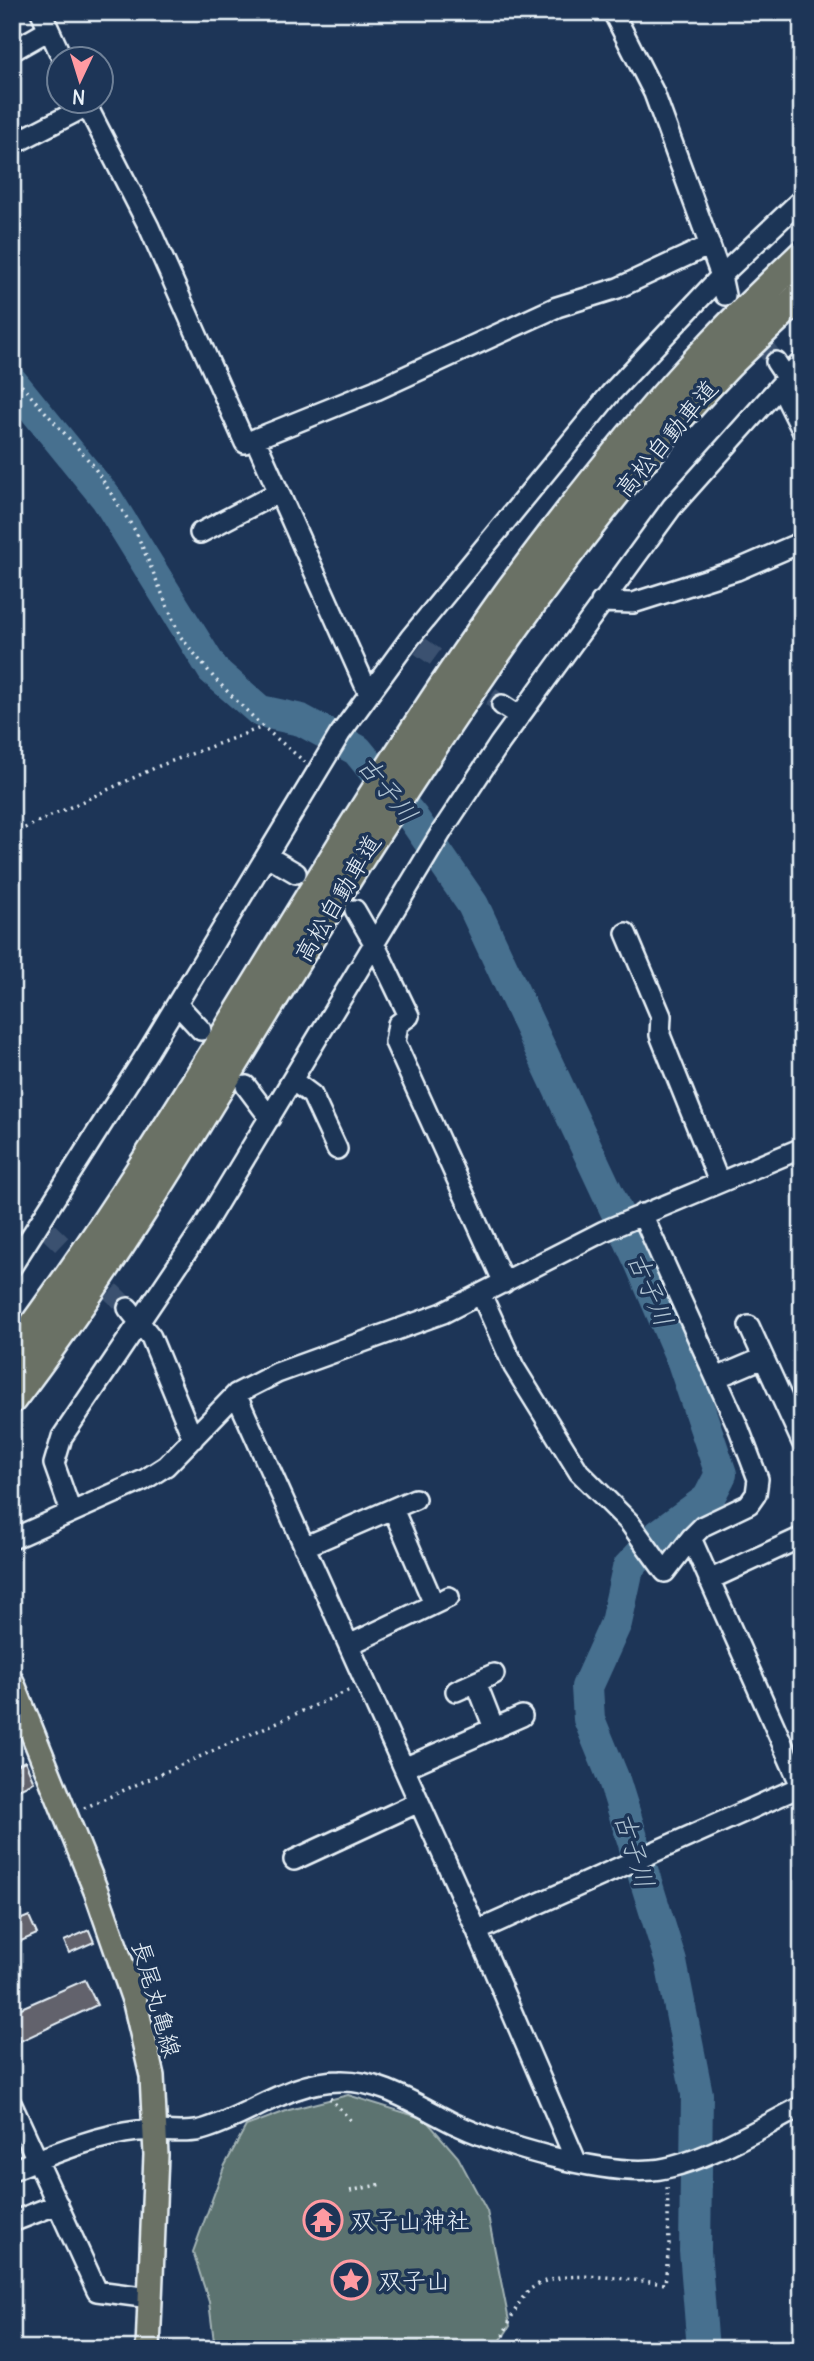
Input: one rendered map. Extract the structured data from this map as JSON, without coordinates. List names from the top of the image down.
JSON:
{
  "streets": {
    "highway": ["高松自動車道"],
    "main road": ["長尾丸亀線"]
  },
  "water": ["古子川"],
  "places": {
    "temple": ["双子山神社"],
    "place": ["双子山"]
  },
  "north": "bottom"
}
